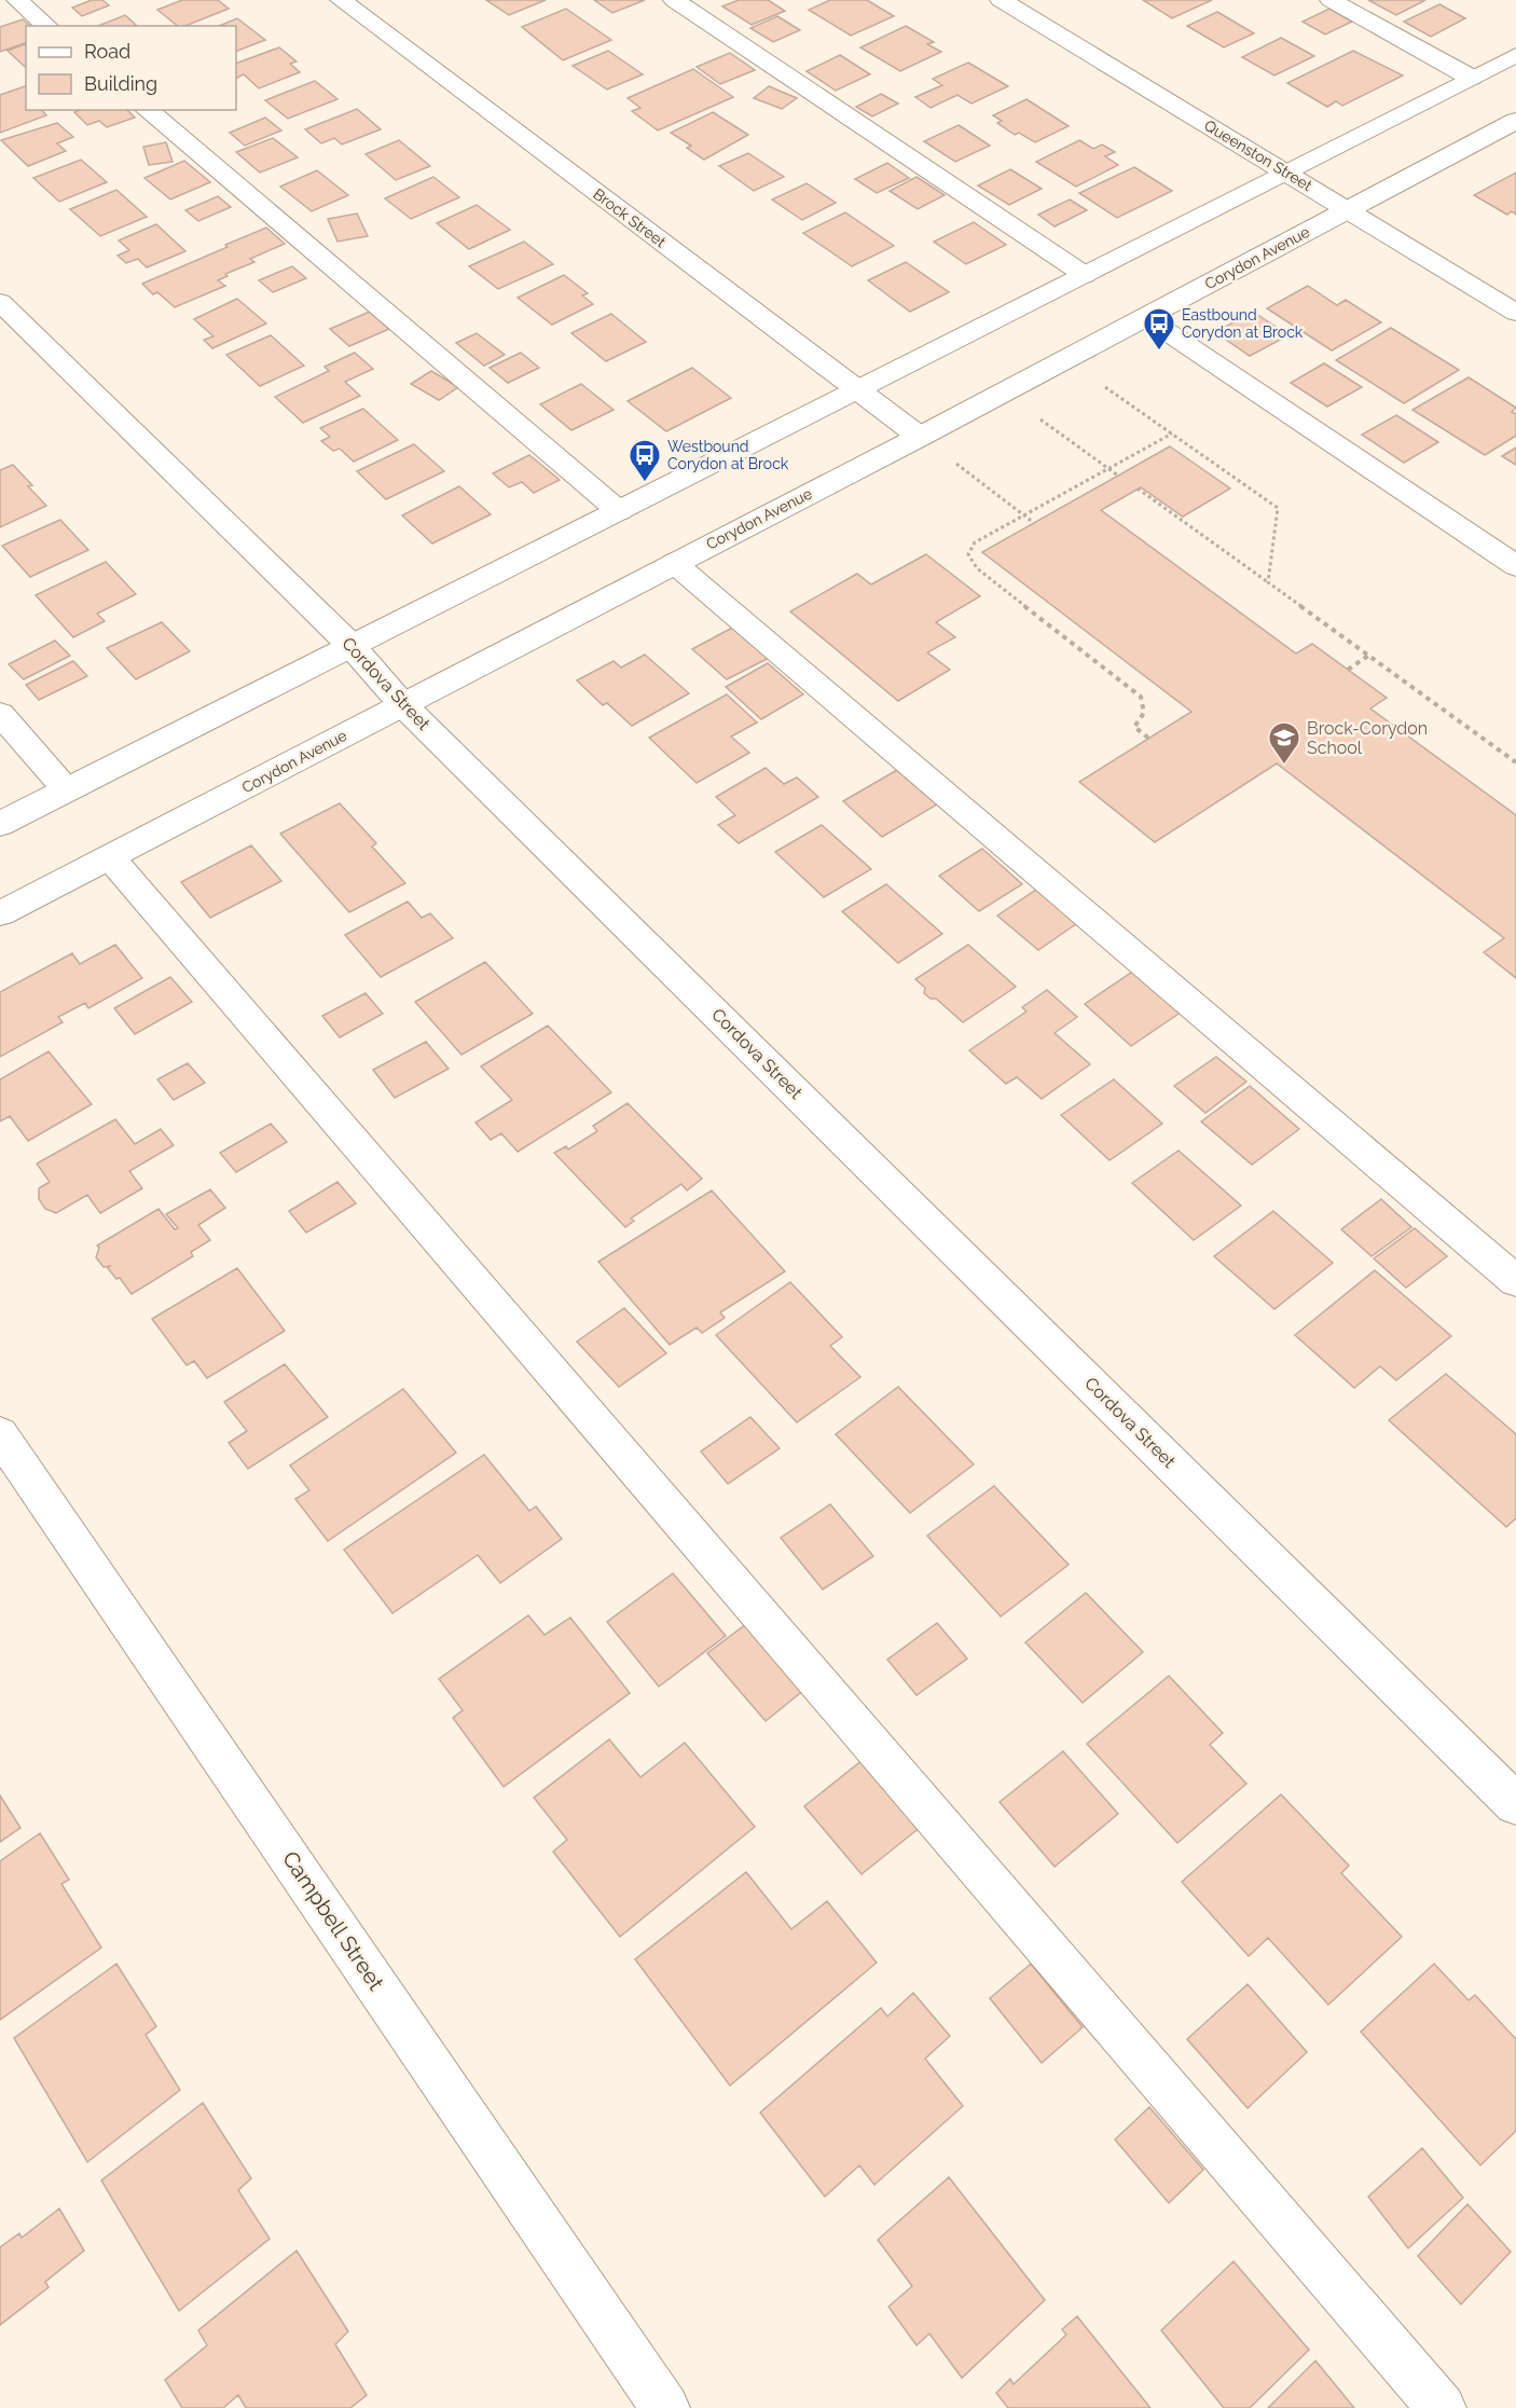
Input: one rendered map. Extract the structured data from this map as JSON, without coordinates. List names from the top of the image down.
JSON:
{
  "streets": {
    "street": [
      "Queenston Street",
      "Brock Street",
      "Corydon Avenue",
      "Cordova Street",
      "Campbell Street"
    ]
  },
  "crossings": [
    ["Queenston Street", "Corydon Avenue"],
    ["Brock Street", "Corydon Avenue"],
    ["Corydon Avenue", "Cordova Street"]
  ],
  "places": {
    "bus stop": ["Eastbound Corydon at Brock", "Westbound Corydon at Brock"],
    "school or university": ["Brock-Corydon School"]
  },
  "legend": ["Road", "Building"]
}
